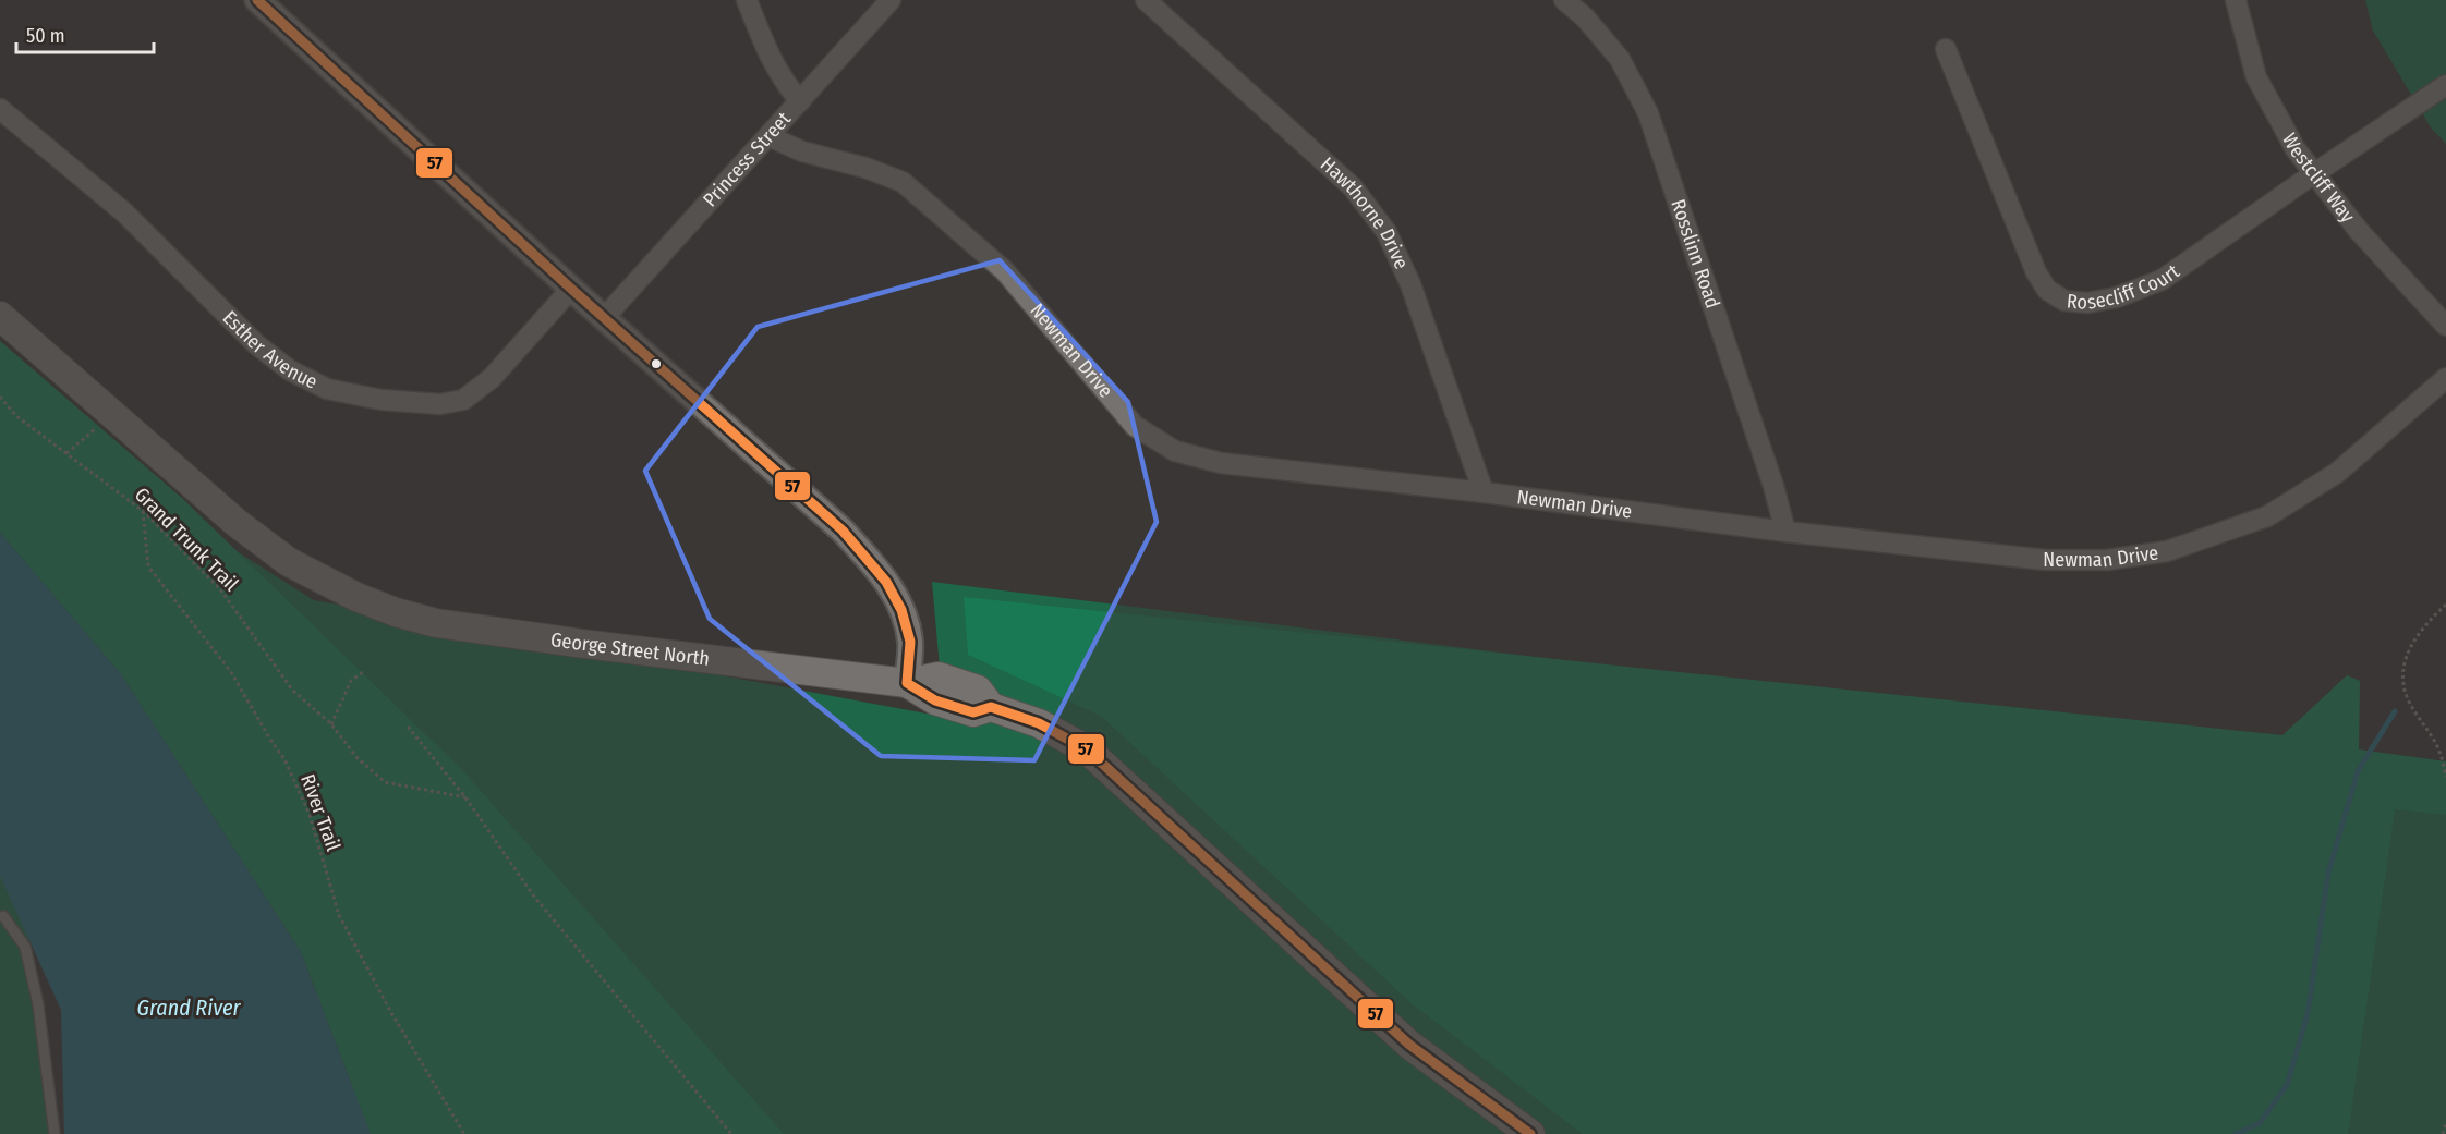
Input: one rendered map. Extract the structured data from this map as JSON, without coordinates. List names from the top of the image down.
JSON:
{
  "streets": {
    "main road": ["George Street North"],
    "street": [
      "Princess Street",
      "Westcliff Way",
      "Hawthorne Drive",
      "Rosslinn Road",
      "Rosecliff Court",
      "Esther Avenue",
      "Newman Drive"
    ],
    "path": ["Grand Trunk Trail", "River Trail"]
  },
  "crossings": [
    ["Princess Street", "Newman Drive"],
    ["Westcliff Way", "Rosecliff Court"],
    ["Hawthorne Drive", "Newman Drive"],
    ["Rosslinn Road", "Newman Drive"],
    ["Grand Trunk Trail", "River Trail"]
  ],
  "water": ["Grand River"],
  "lines": ["transit line 57"],
  "scale_bar": "50 m"
}
